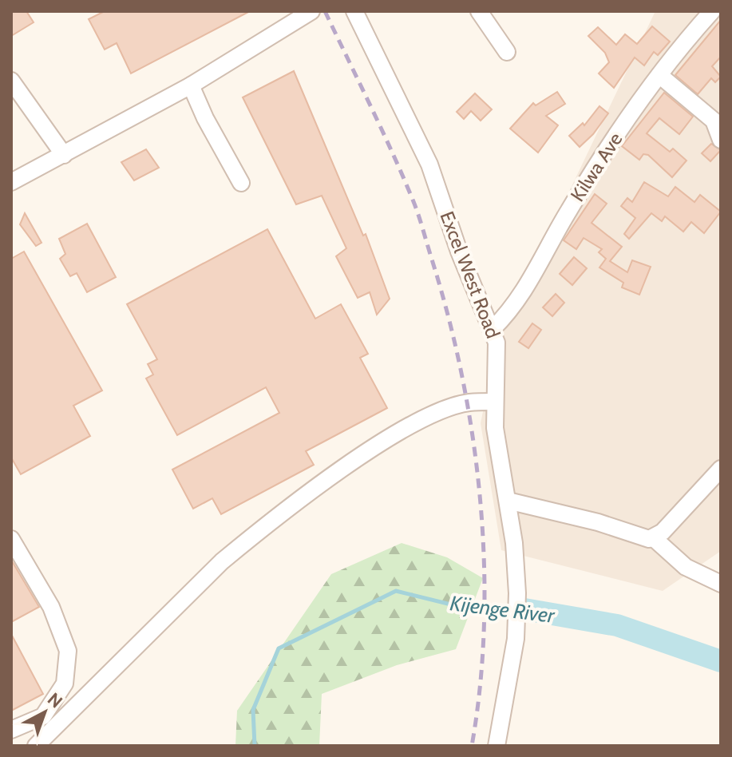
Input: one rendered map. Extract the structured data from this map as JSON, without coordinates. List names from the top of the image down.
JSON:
{
  "streets": {
    "street": ["Kilwa Ave", "Excel West Road"]
  },
  "crossings": [
    ["Kilwa Ave", "Excel West Road"]
  ],
  "water": ["Kijenge River"],
  "north": "top right"
}
